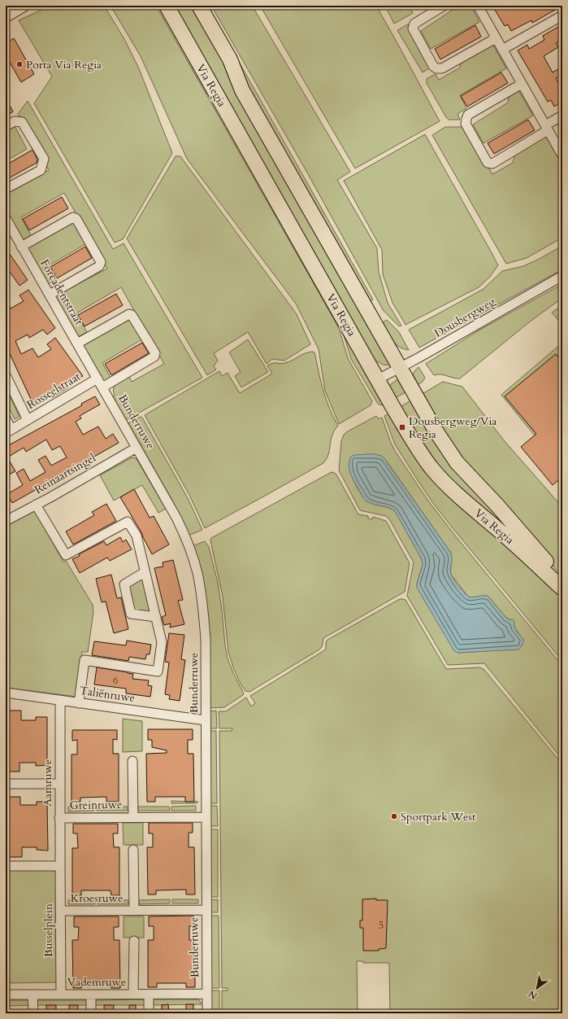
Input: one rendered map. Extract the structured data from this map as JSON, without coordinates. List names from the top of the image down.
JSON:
{
  "streets": {
    "main road": ["Via Regia"],
    "street": [
      "Forcadentstraat",
      "Dousbergweg",
      "Rosseelstraat",
      "Bunderruwe",
      "Reinaartsingel",
      "Taliënruwe",
      "Aamruwe",
      "Greinruwe",
      "Kroesruwe",
      "Busselplein",
      "Vademruwe"
    ]
  },
  "crossings": [
    ["Via Regia", "Dousbergweg"],
    ["Forcadentstraat", "Rosseelstraat"],
    ["Forcadentstraat", "Bunderruwe"],
    ["Rosseelstraat", "Bunderruwe"],
    ["Bunderruwe", "Reinaartsingel"],
    ["Bunderruwe", "Taliënruwe"],
    ["Bunderruwe", "Greinruwe"],
    ["Bunderruwe", "Kroesruwe"],
    ["Bunderruwe", "Vademruwe"],
    ["Taliënruwe", "Aamruwe"],
    ["Aamruwe", "Greinruwe"],
    ["Aamruwe", "Busselplein"],
    ["Kroesruwe", "Busselplein"],
    ["Busselplein", "Vademruwe"]
  ],
  "places": {
    "other": ["Porta Via Regia", "Sportpark West"],
    "transit": ["Dousbergweg/Via Regia"]
  },
  "house_numbers": ["6", "5"],
  "north": "bottom left"
}
